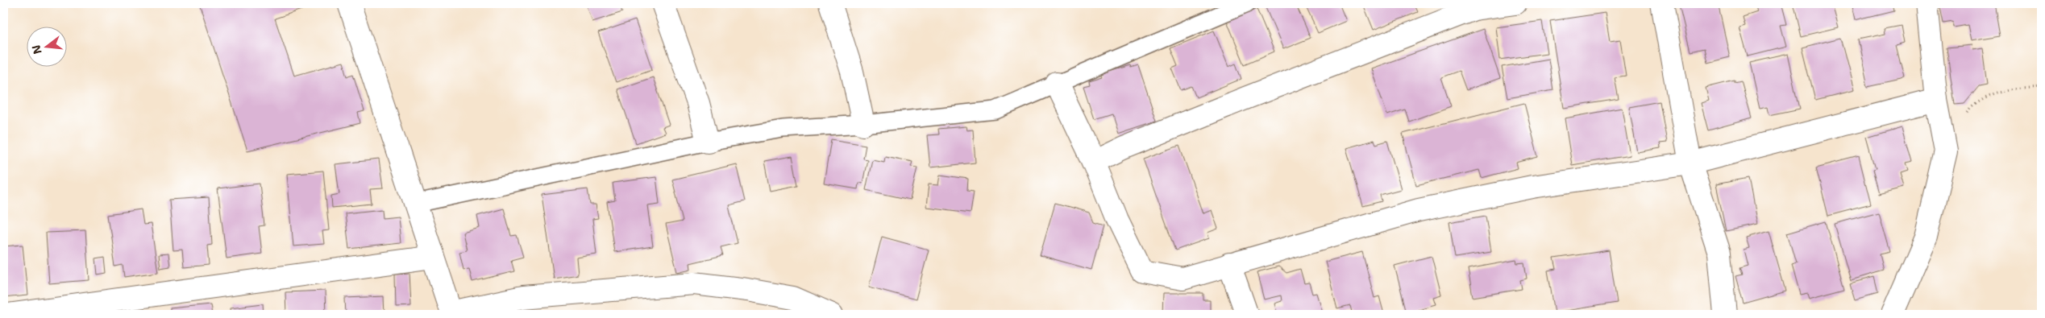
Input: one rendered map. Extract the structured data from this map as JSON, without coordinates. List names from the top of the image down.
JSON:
{
  "north": "left"
}
